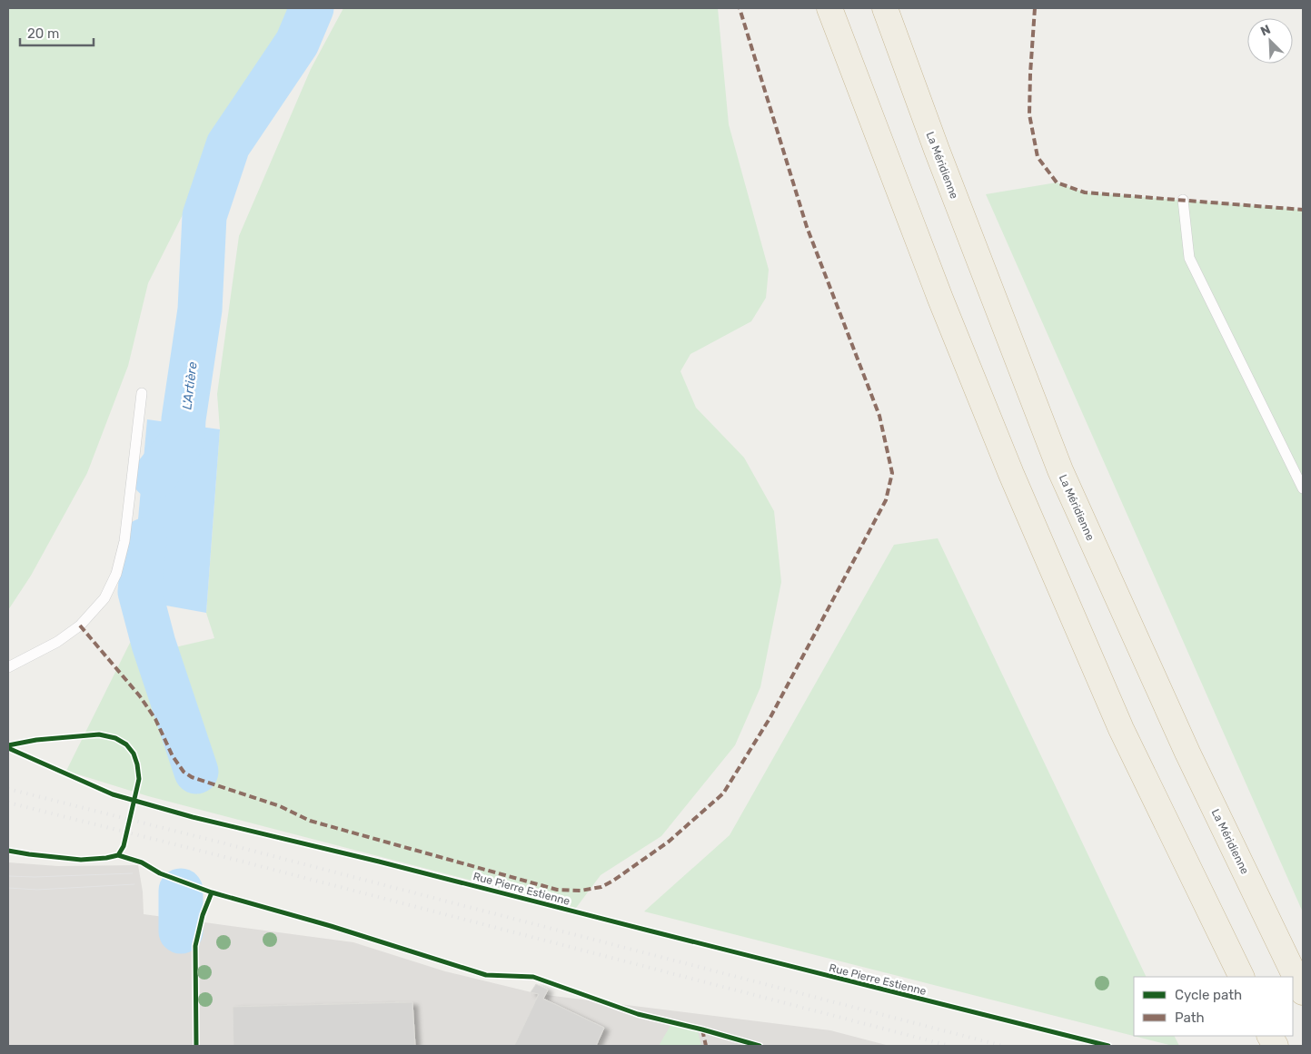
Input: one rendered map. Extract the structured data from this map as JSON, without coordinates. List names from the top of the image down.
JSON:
{
  "streets": {
    "highway": ["La Méridienne"],
    "cycle path": ["Rue Pierre Estienne"]
  },
  "water": ["L'Artière"],
  "legend": ["Cycle path", "Path"],
  "scale_bar": "20 m",
  "north": "top left"
}
